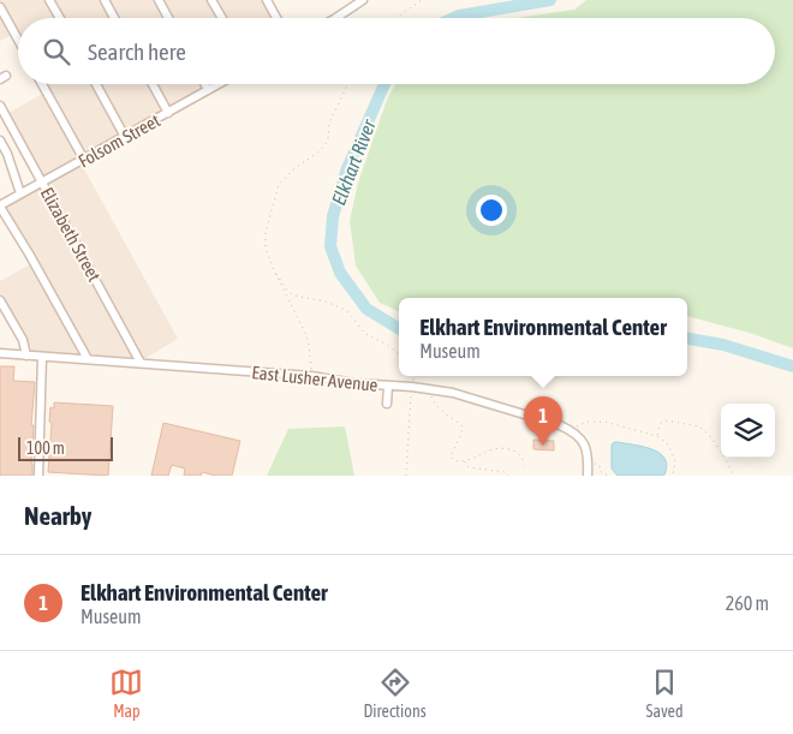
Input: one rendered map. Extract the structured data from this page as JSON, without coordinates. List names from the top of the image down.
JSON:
{
  "streets": {
    "street": ["Folsom Street", "Elizabeth Street", "East Lusher Avenue"]
  },
  "crossings": [
    ["Folsom Street", "Elizabeth Street"],
    ["Elizabeth Street", "East Lusher Avenue"]
  ],
  "water": ["Elkhart River"],
  "scale_bar": "100 m",
  "page": {
    "search": "Search here",
    "popup": ["Elkhart Environmental Center", "Museum"],
    "pins": "1",
    "scale": "100 m",
    "heading": "Nearby",
    "list": [
      {
        "mark": "1",
        "name": "Elkhart Environmental Center",
        "note": "Museum",
        "value": "260 m"
      }
    ],
    "nav": ["Map", "Directions", "Saved"]
  }
}
